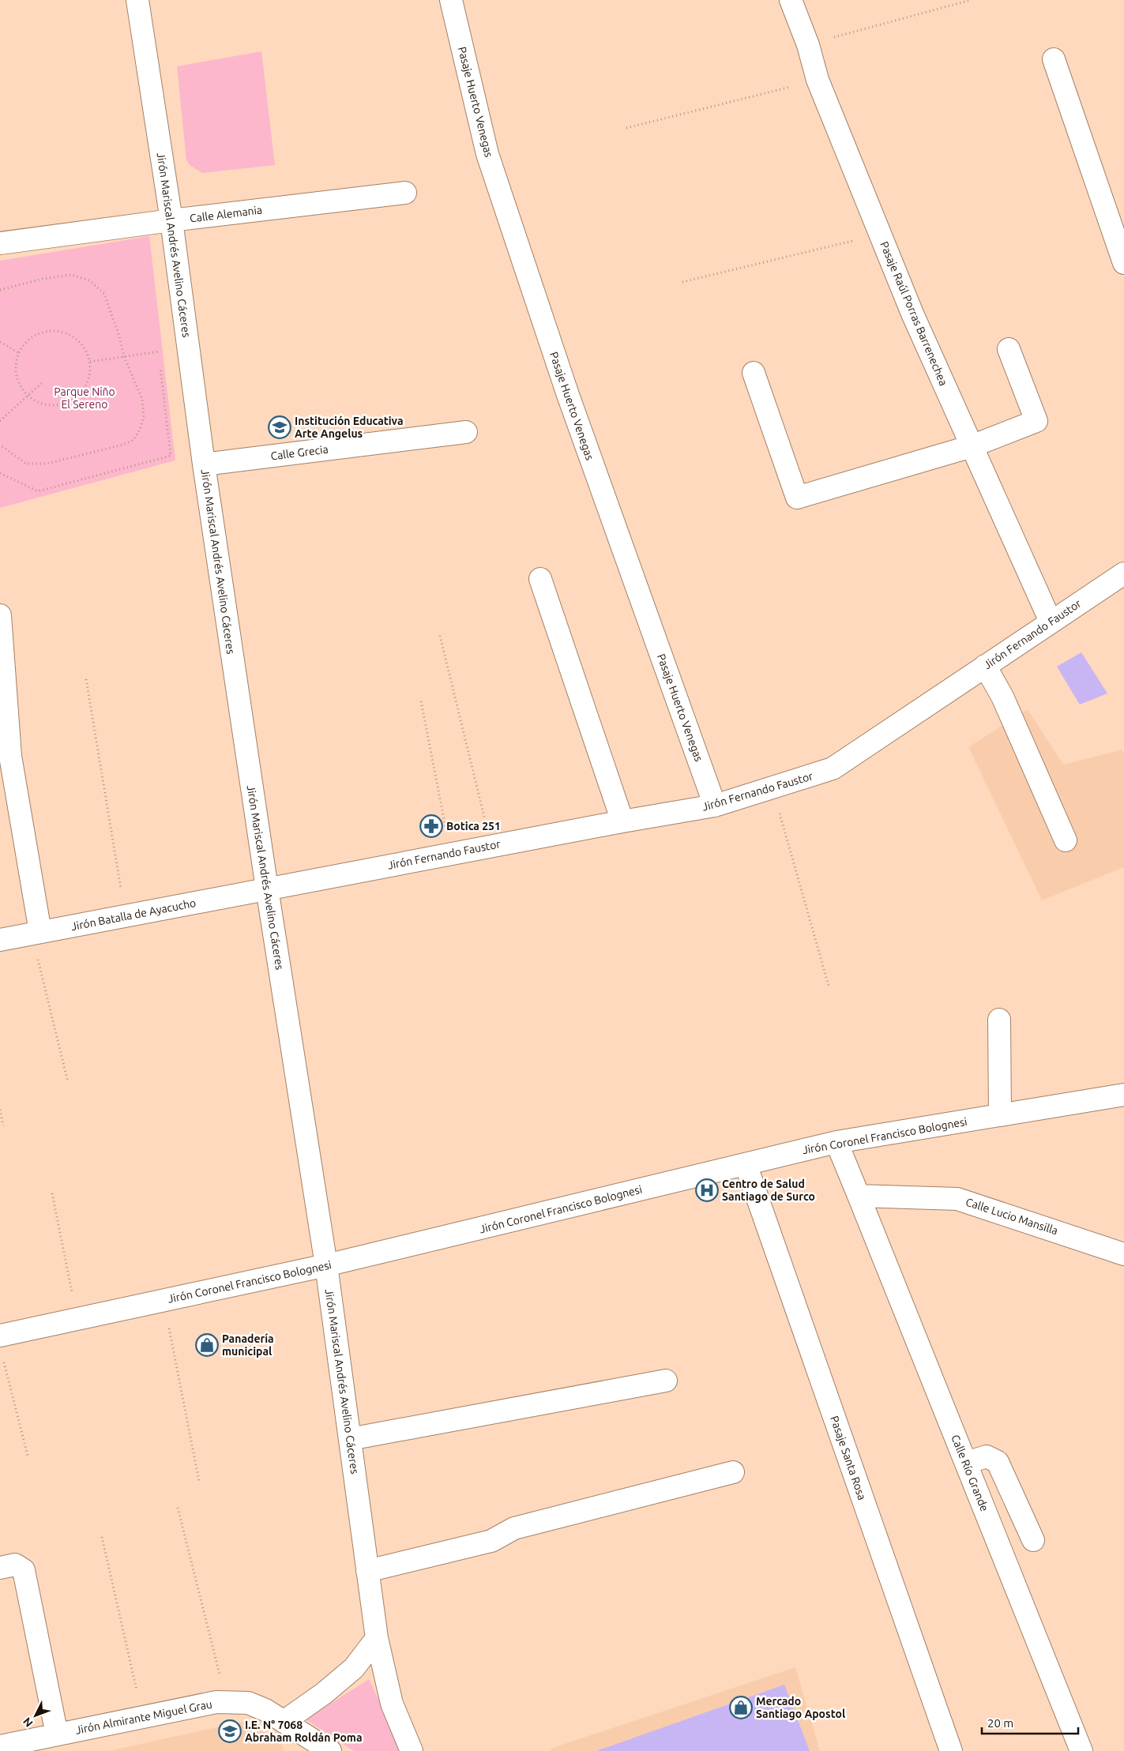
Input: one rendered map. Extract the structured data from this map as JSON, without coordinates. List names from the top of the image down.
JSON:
{
  "streets": {
    "street": [
      "Pasaje Huerto Venegas",
      "Calle Alemania",
      "Jirón Mariscal Andrés Avelino Cáceres",
      "Pasaje Raúl Porras Barrenechea",
      "Calle Grecia",
      "Jirón Fernando Faustor",
      "Jirón Batalla de Ayacucho",
      "Jirón Coronel Francisco Bolognesi",
      "Calle Lucio Mansilla",
      "Pasaje Santa Rosa",
      "Calle Río Grande",
      "Jirón Almirante Miguel Grau"
    ]
  },
  "crossings": [
    ["Pasaje Huerto Venegas", "Jirón Fernando Faustor"],
    ["Calle Alemania", "Jirón Mariscal Andrés Avelino Cáceres"],
    ["Jirón Mariscal Andrés Avelino Cáceres", "Calle Grecia"],
    ["Jirón Mariscal Andrés Avelino Cáceres", "Jirón Fernando Faustor"],
    ["Jirón Mariscal Andrés Avelino Cáceres", "Jirón Batalla de Ayacucho"],
    ["Jirón Mariscal Andrés Avelino Cáceres", "Jirón Coronel Francisco Bolognesi"],
    ["Pasaje Raúl Porras Barrenechea", "Jirón Fernando Faustor"],
    ["Jirón Fernando Faustor", "Jirón Batalla de Ayacucho"],
    ["Jirón Coronel Francisco Bolognesi", "Pasaje Santa Rosa"],
    ["Calle Lucio Mansilla", "Calle Río Grande"]
  ],
  "parks": ["Parque Niño El Sereno"],
  "places": {
    "school or university": ["Institución Educativa Arte Angelus", "I.E. N° 7068 Abraham Roldán Poma"],
    "pharmacy": ["Botica 251"],
    "hospital": ["Centro de Salud Santiago de Surco"],
    "shop": ["Panadería municipal", "Mercado Santiago Apostol"]
  },
  "scale_bar": "20 m",
  "north": "bottom left"
}
